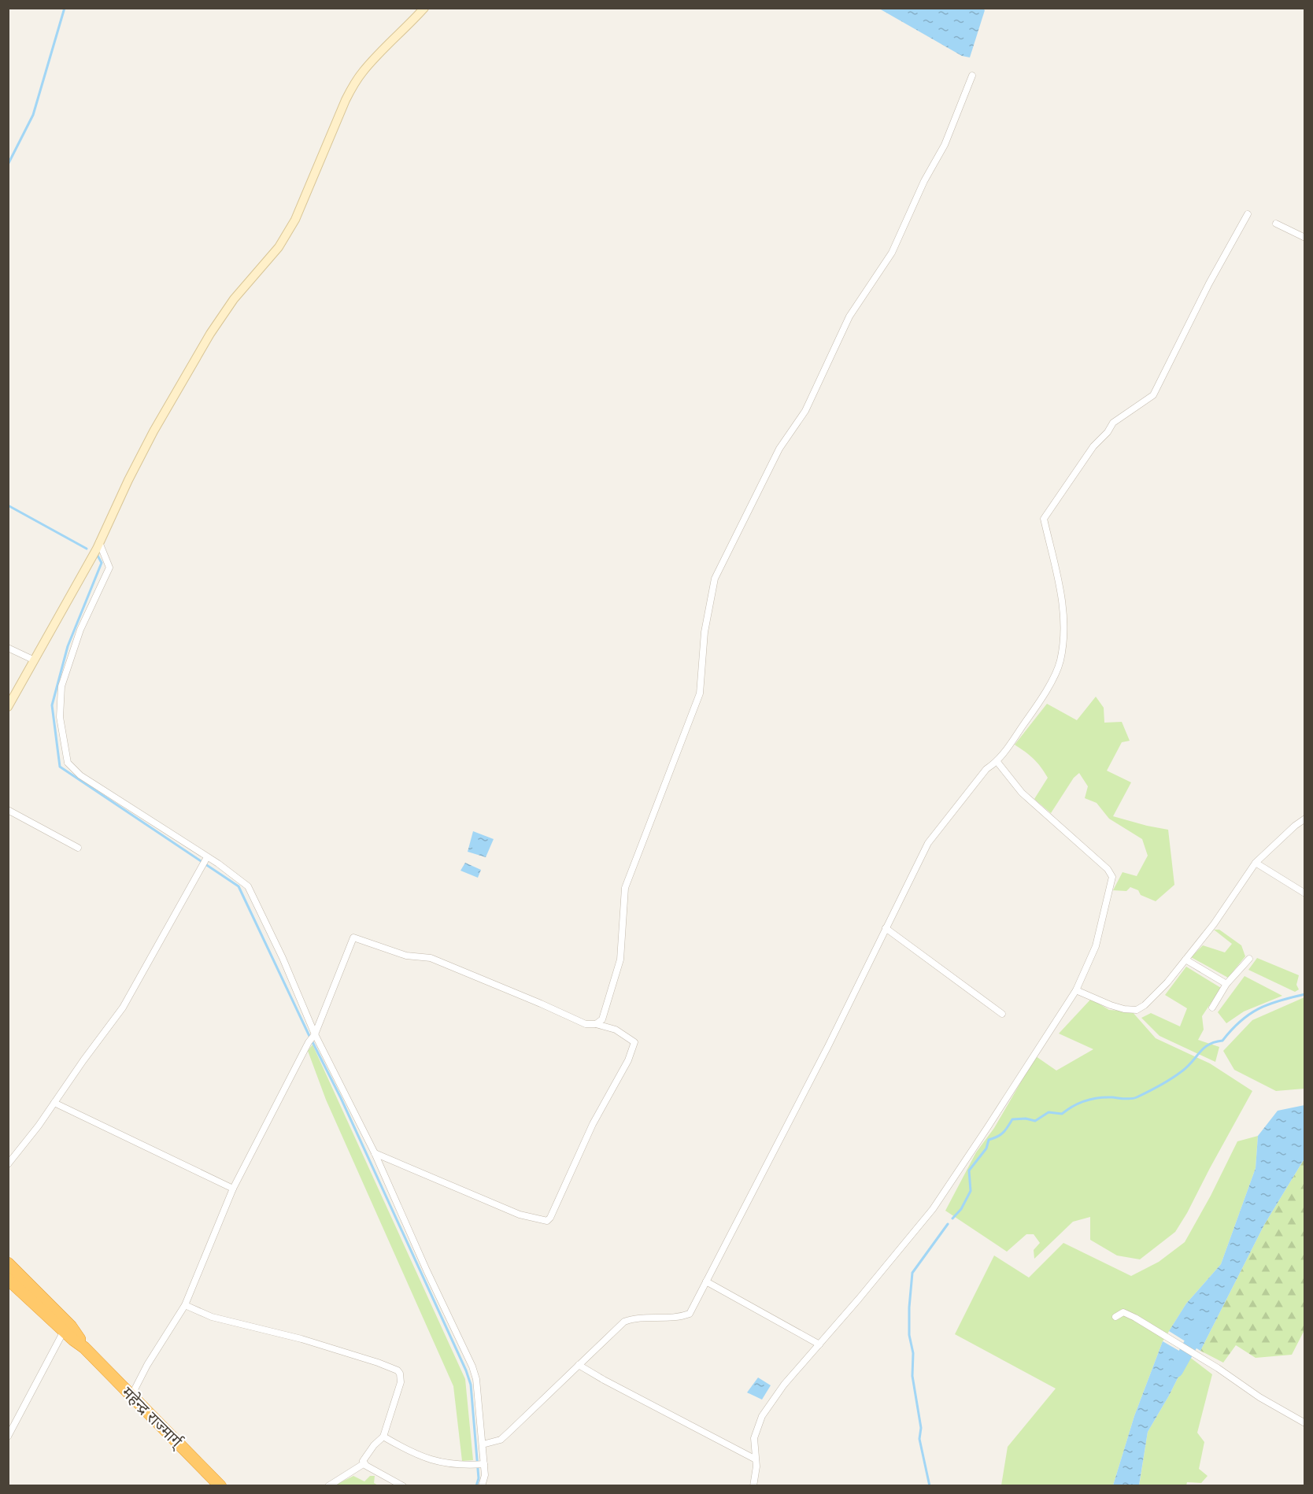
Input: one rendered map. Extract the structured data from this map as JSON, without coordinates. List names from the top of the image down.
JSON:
{
  "streets": {
    "highway": ["महेन्द्र राज्मार्ग्"]
  }
}
